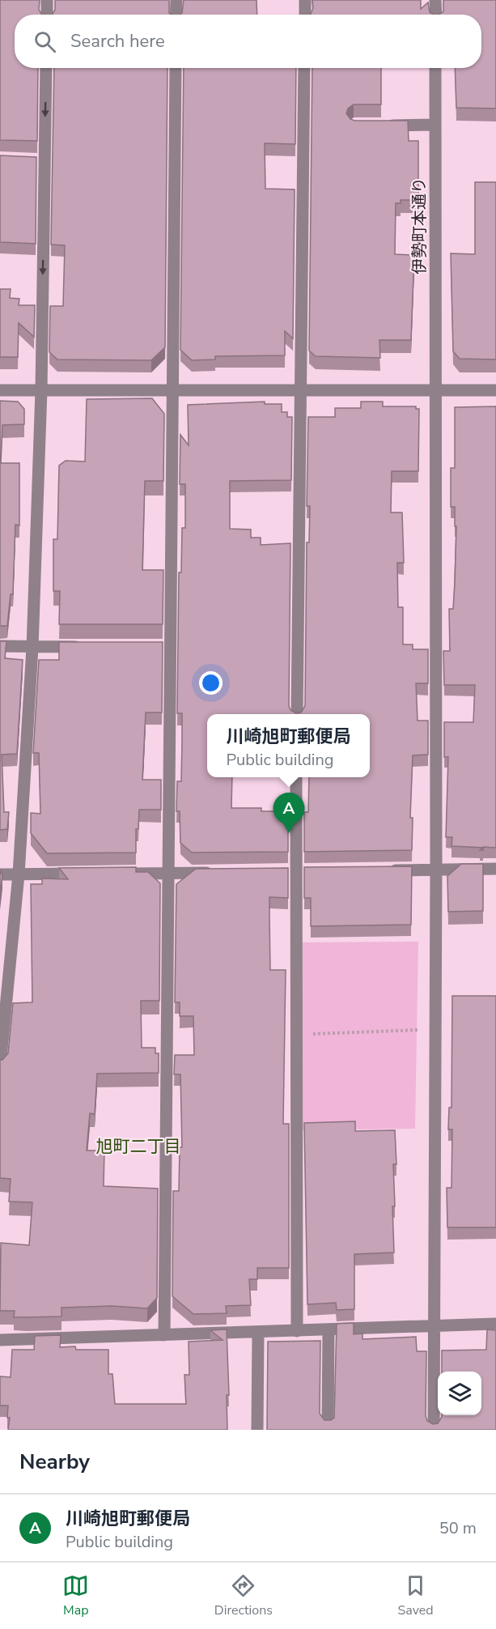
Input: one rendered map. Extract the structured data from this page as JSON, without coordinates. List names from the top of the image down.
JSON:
{
  "streets": {
    "street": ["伊勢町本通り"]
  },
  "districts": ["旭町二丁目"],
  "page": {
    "search": "Search here",
    "popup": ["川崎旭町郵便局", "Public building"],
    "pins": "A",
    "heading": "Nearby",
    "list": [
      {
        "mark": "A",
        "name": "川崎旭町郵便局",
        "note": "Public building",
        "value": "50 m"
      }
    ],
    "nav": ["Map", "Directions", "Saved"]
  }
}
